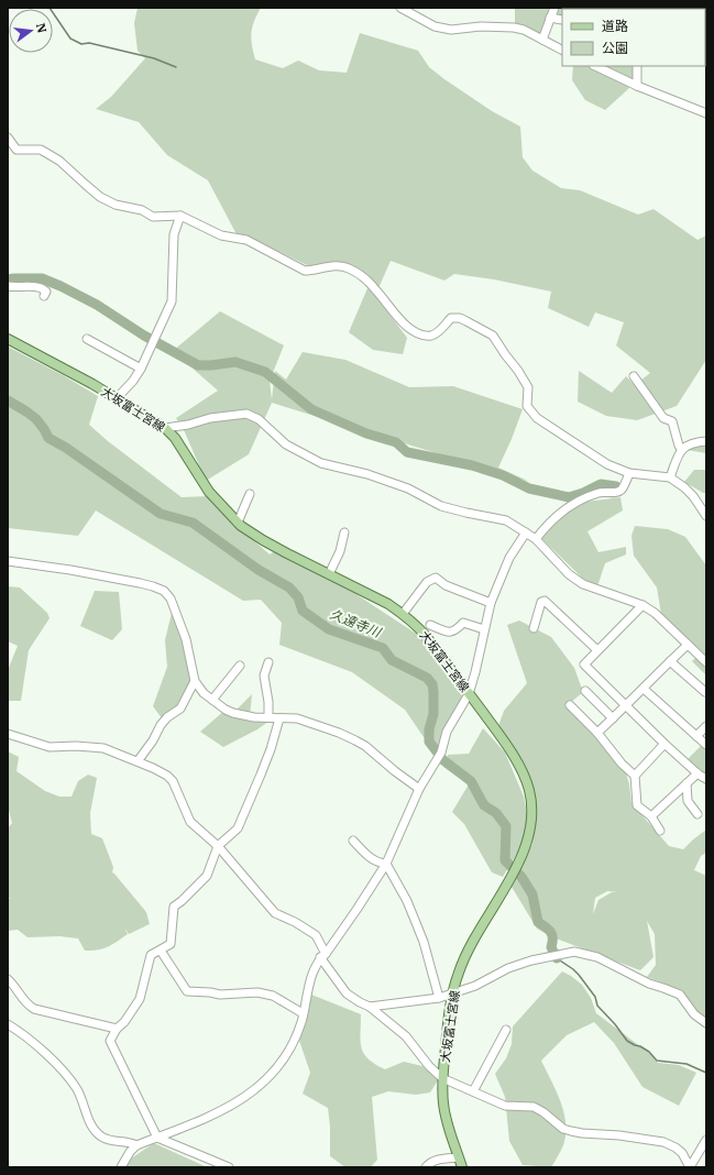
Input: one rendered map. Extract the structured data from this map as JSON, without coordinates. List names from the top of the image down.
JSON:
{
  "streets": {
    "main road": ["大坂富士宮線"]
  },
  "water": ["久遠寺川"],
  "legend": ["道路", "公園"],
  "north": "right"
}
